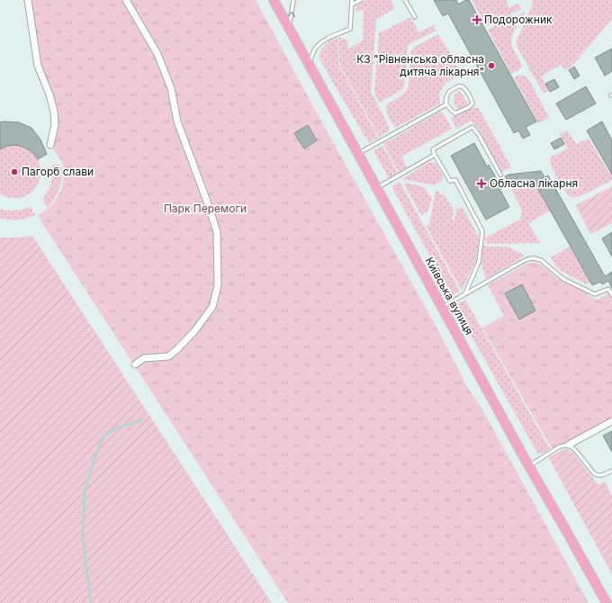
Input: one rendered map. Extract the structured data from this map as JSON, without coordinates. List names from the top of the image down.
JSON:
{
  "streets": {
    "main road": ["Київська вулиця"]
  },
  "parks": ["Парк Перемоги"],
  "places": {
    "health": ["Подорожник", "Обласна лікарня"],
    "other": ["КЗ \"Рівненська обласна дитяча лікарня\"", "Пагорб слави"]
  }
}
